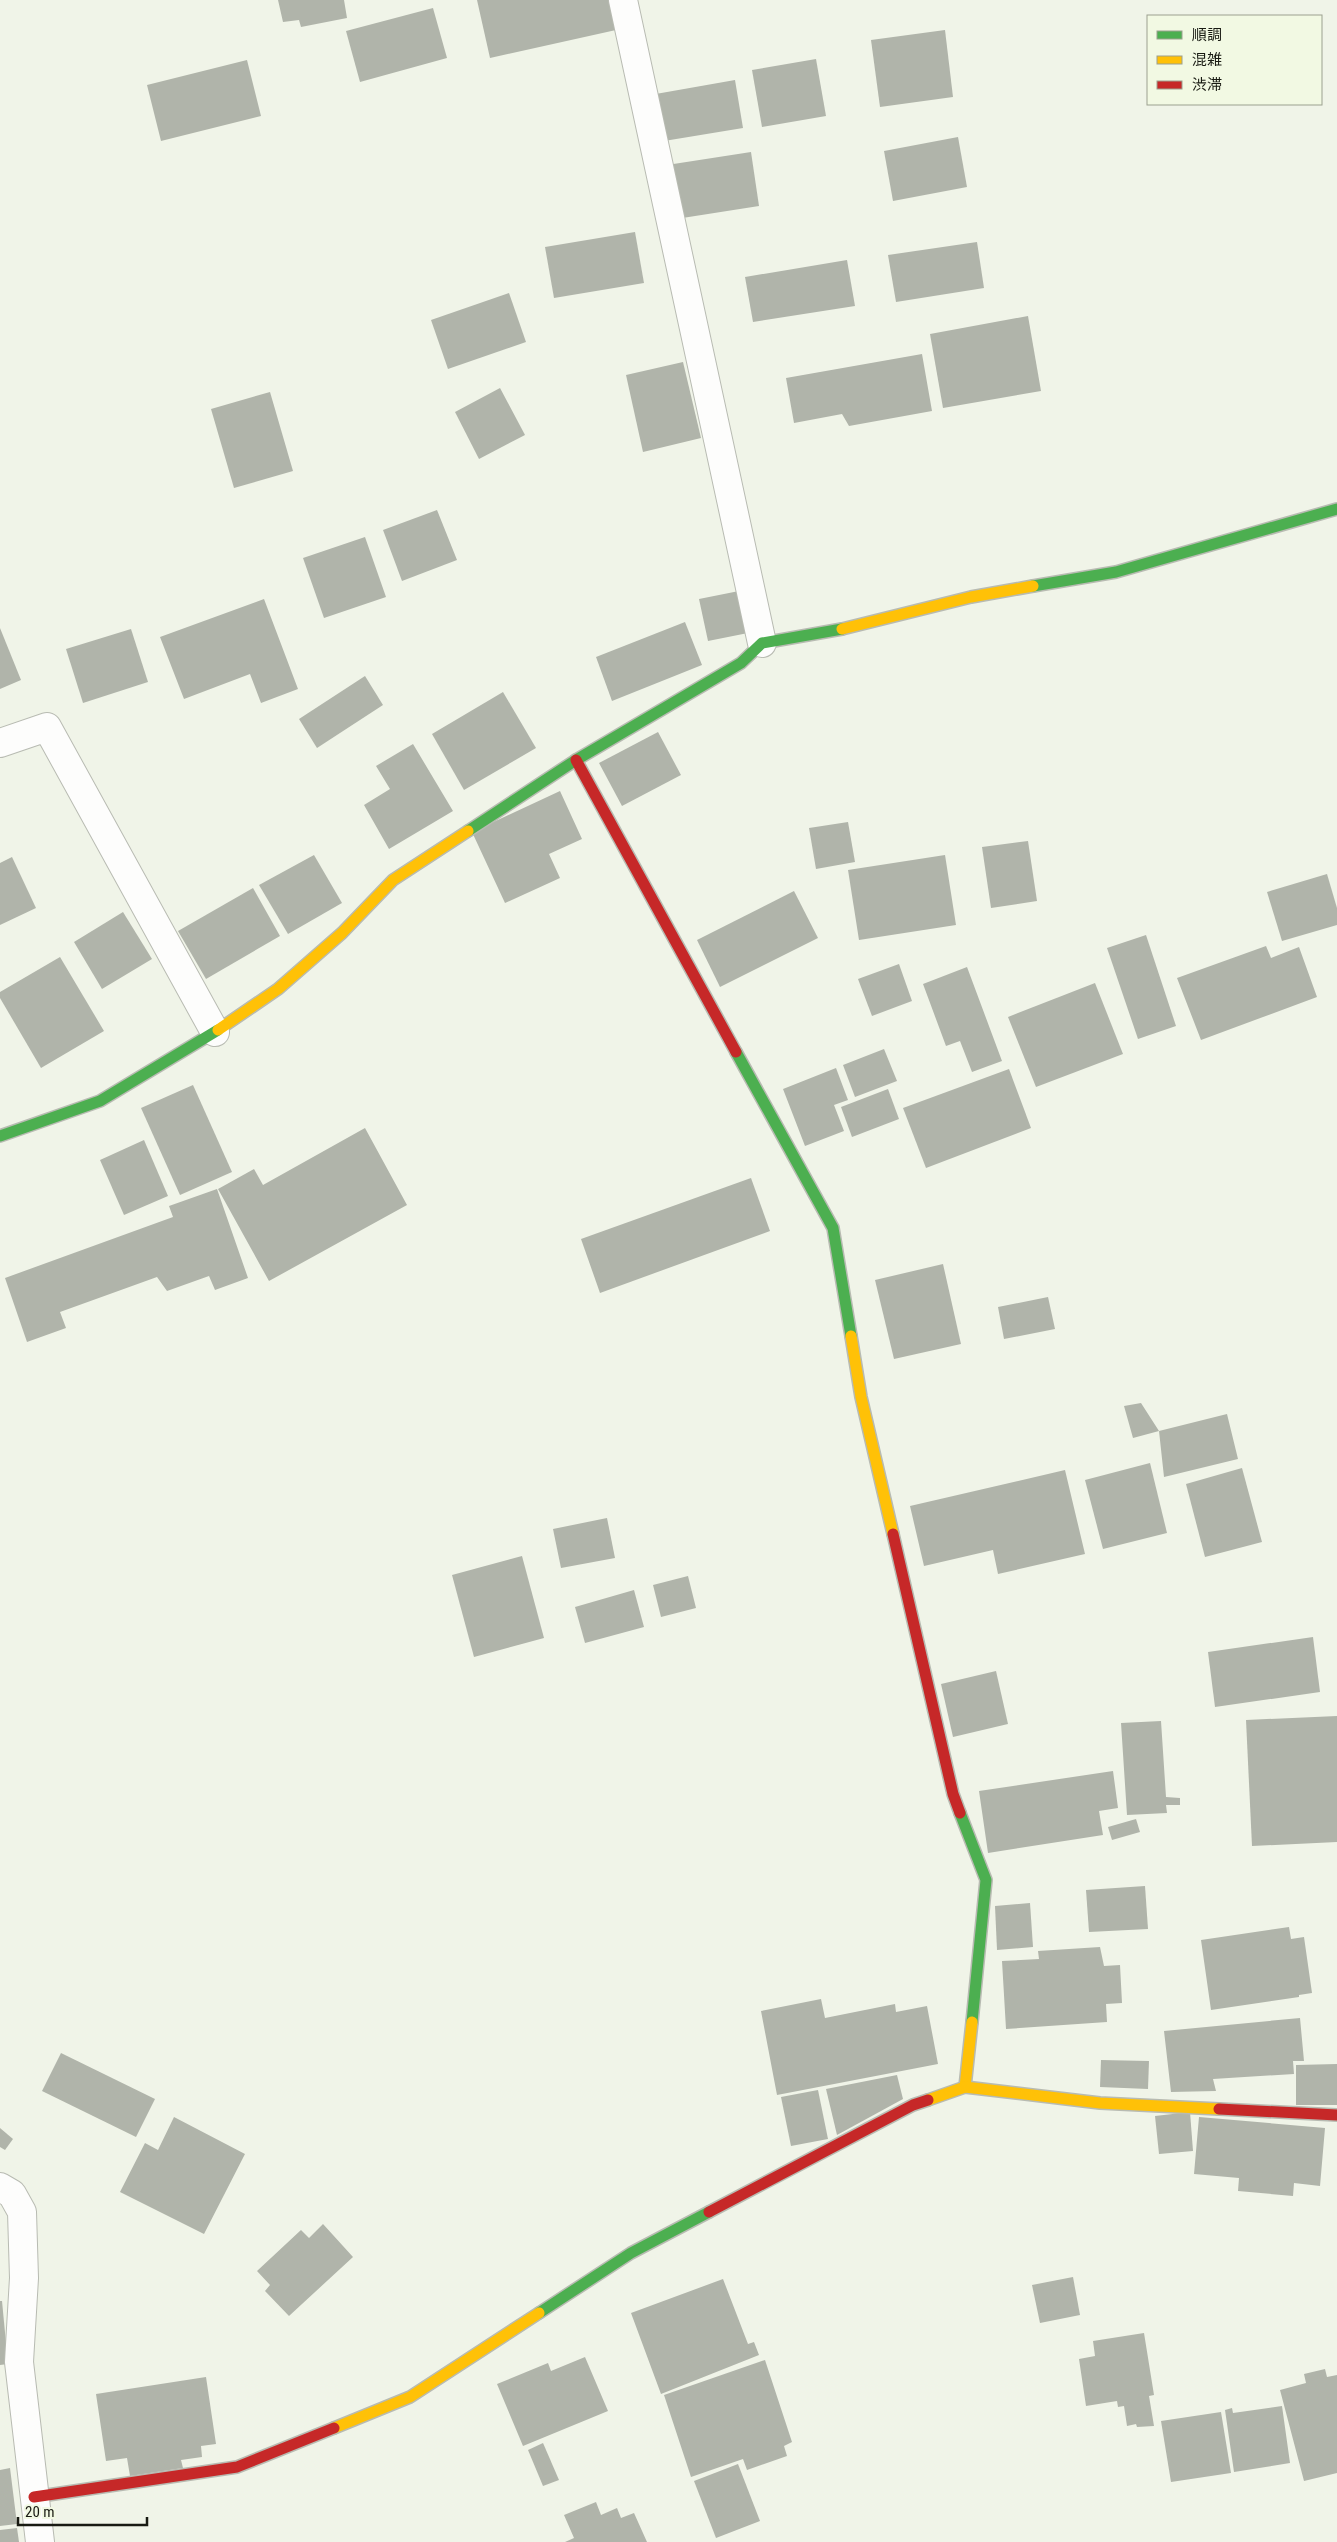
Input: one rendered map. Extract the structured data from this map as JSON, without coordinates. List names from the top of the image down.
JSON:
{
  "legend": ["順調", "混雑", "渋滞"],
  "scale_bar": "20 m"
}
